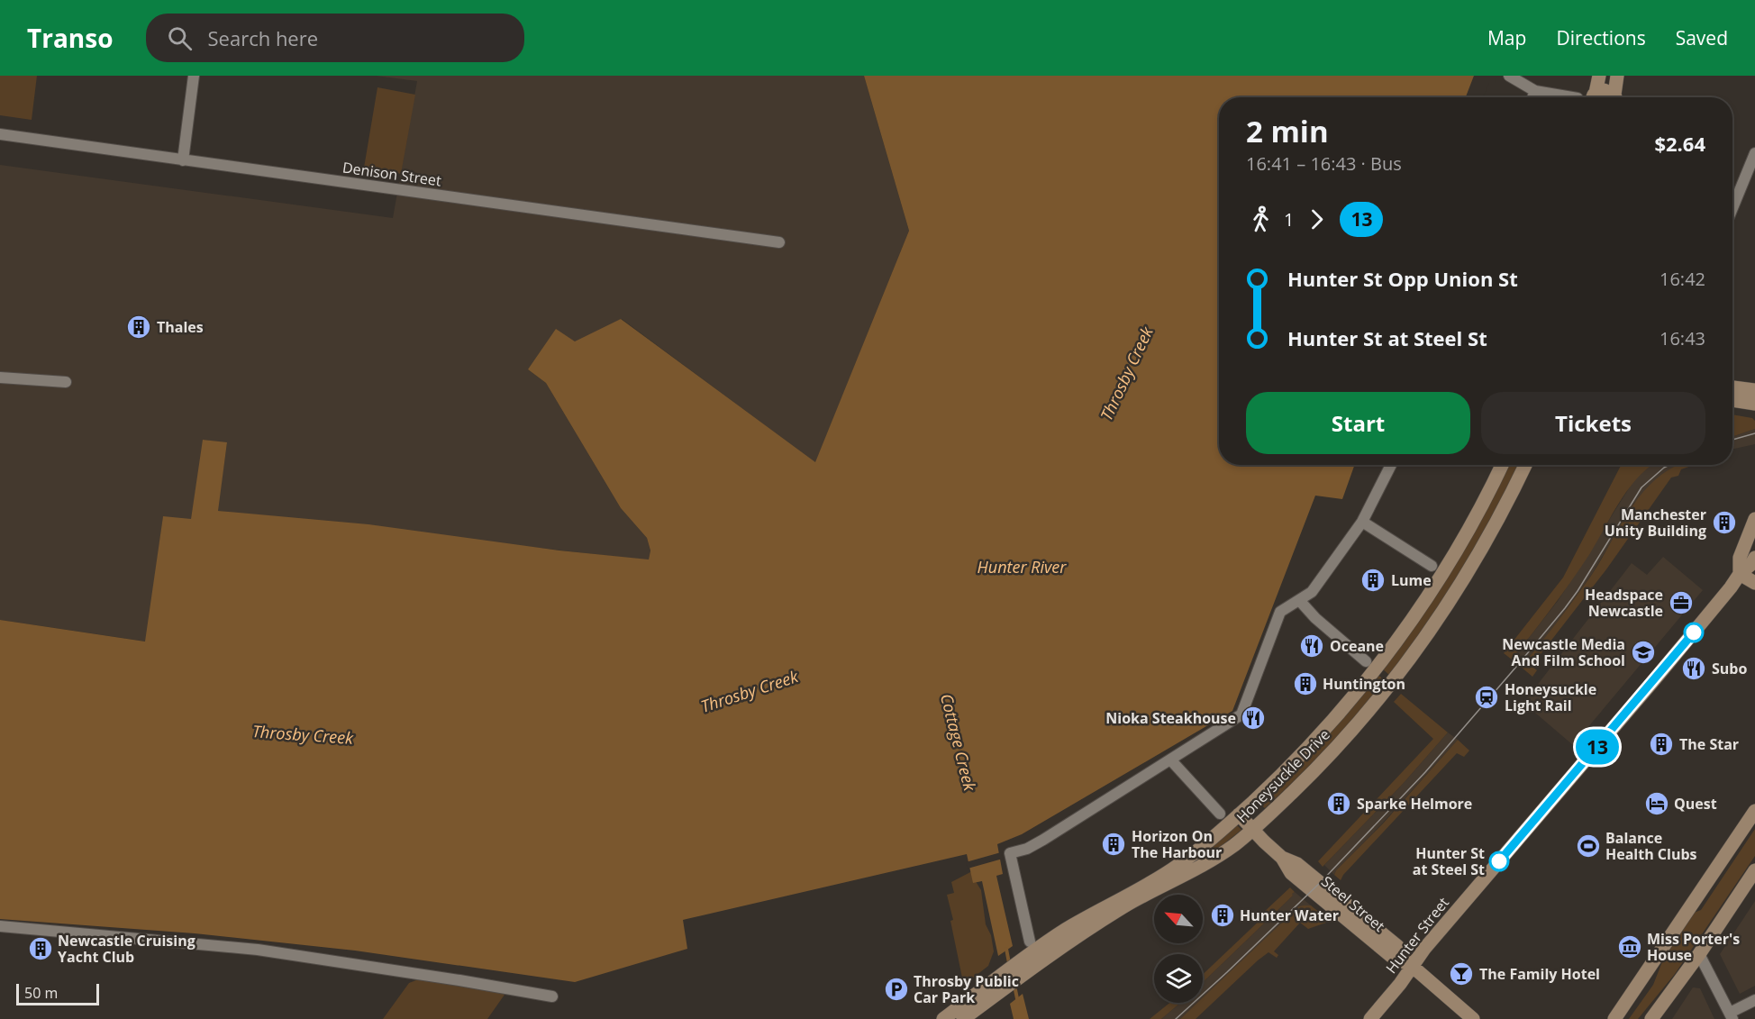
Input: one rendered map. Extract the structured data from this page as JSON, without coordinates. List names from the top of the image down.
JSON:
{
  "streets": {
    "main road": ["Honeysuckle Drive", "Steel Street", "Hunter Street"],
    "street": ["Denison Street"]
  },
  "crossings": [
    ["Honeysuckle Drive", "Steel Street"],
    ["Steel Street", "Hunter Street"]
  ],
  "water": ["Throsby Creek", "Hunter River", "Cottage Creek"],
  "places": {
    "building": [
      "Thales",
      "Manchester Unity Building",
      "Lume",
      "Huntington",
      "The Star",
      "Sparke Helmore",
      "Horizon On The Harbour",
      "Hunter Water",
      "Newcastle Cruising Yacht Club"
    ],
    "office": ["Headspace Newcastle"],
    "restaurant": ["Oceane", "Subo", "Nioka Steakhouse"],
    "school or university": ["Newcastle Media And Film School"],
    "station": ["Honeysuckle Light Rail"],
    "hotel": ["Quest"],
    "sports": ["Balance Health Clubs"],
    "other": ["Hunter St at Steel St"],
    "museum": ["Miss Porter's House"],
    "bar": ["The Family Hotel"],
    "parking": ["Throsby Public Car Park"]
  },
  "lines": ["bus line 13"],
  "scale_bar": "50 m",
  "north": "top left",
  "page": {
    "header": "Transo",
    "search": "Search here",
    "nav": ["Map", "Directions", "Saved"],
    "on_map": "13",
    "heading": ["2 min", "16:41 – 16:43 · Bus", "$2.64"],
    "legs": ["1", "13"],
    "list": [
      {
        "name": "Hunter St Opp Union St",
        "value": "16:42"
      },
      {
        "name": "Hunter St at Steel St",
        "value": "16:43"
      }
    ],
    "buttons": ["Start", "Tickets"],
    "scale": "50 m"
  }
}
